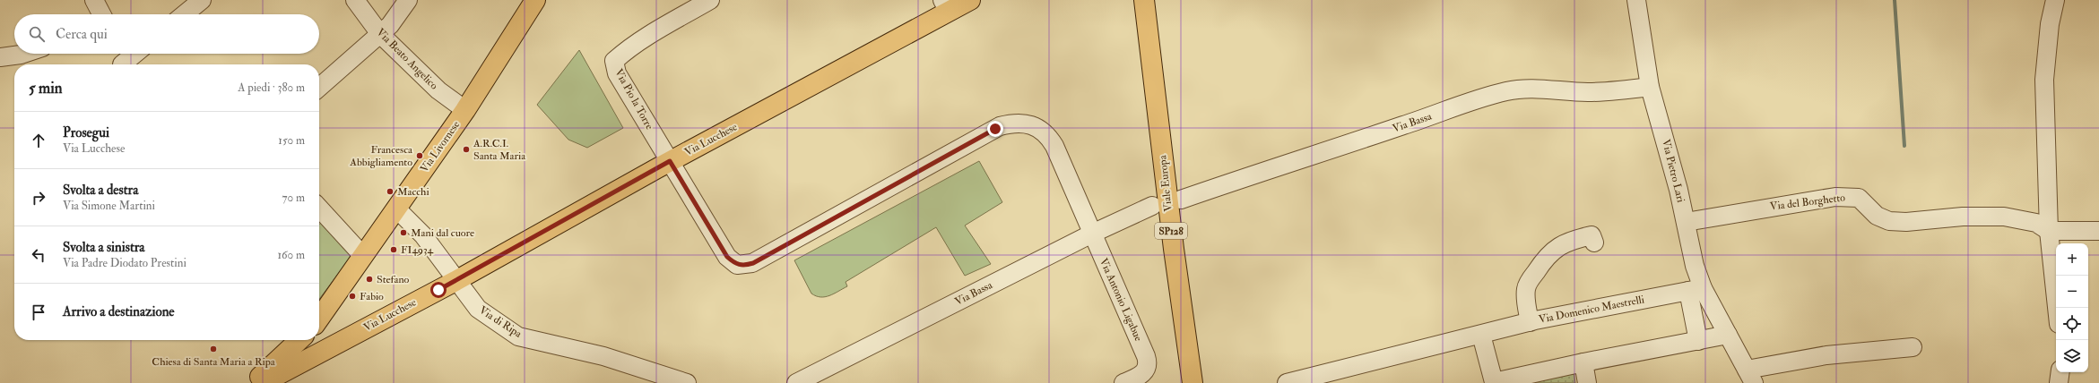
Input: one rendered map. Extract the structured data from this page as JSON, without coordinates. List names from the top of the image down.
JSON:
{
  "streets": {
    "main road": [
      "Via Lucchese",
      "Via Livornese",
      "Viale Europa",
      "SP128"
    ],
    "street": [
      "Via Beato Angelico",
      "Via Pio la Torre",
      "Via Bassa",
      "Via Pietro Lari",
      "Via del Borghetto",
      "Via Antonio Ligabue",
      "Via Domenico Maestrelli",
      "Via di Ripa"
    ]
  },
  "crossings": [
    ["Via Beato Angelico", "Via Livornese"],
    ["Via Pio la Torre", "Via Lucchese"],
    ["Via Pio la Torre", "Via Antonio Ligabue"],
    ["Via Bassa", "Via Pietro Lari"],
    ["Via Bassa", "Via Antonio Ligabue"],
    ["Via Lucchese", "Via di Ripa"],
    ["Via Livornese", "Via di Ripa"],
    ["Via Pietro Lari", "Via del Borghetto"],
    ["Via Pietro Lari", "Via Domenico Maestrelli"]
  ],
  "places": [
    "A.R.C.I. Santa Maria",
    "Francesca Abbigliamento",
    "Macchi",
    "Mani dal cuore",
    "FI4934",
    "Stefano",
    "Fabio",
    "Chiesa di Santa Maria a Ripa"
  ],
  "page": {
    "search": "Cerca qui",
    "heading": ["5 min", "A piedi · 380 m"],
    "list": [
      ["Prosegui", "Via Lucchese", "150 m"],
      ["Svolta a destra", "Via Simone Martini", "70 m"],
      ["Svolta a sinistra", "Via Padre Diodato Prestini", "160 m"],
      "Arrivo a destinazione"
    ],
    "map_buttons": ["+", "−"]
  }
}
